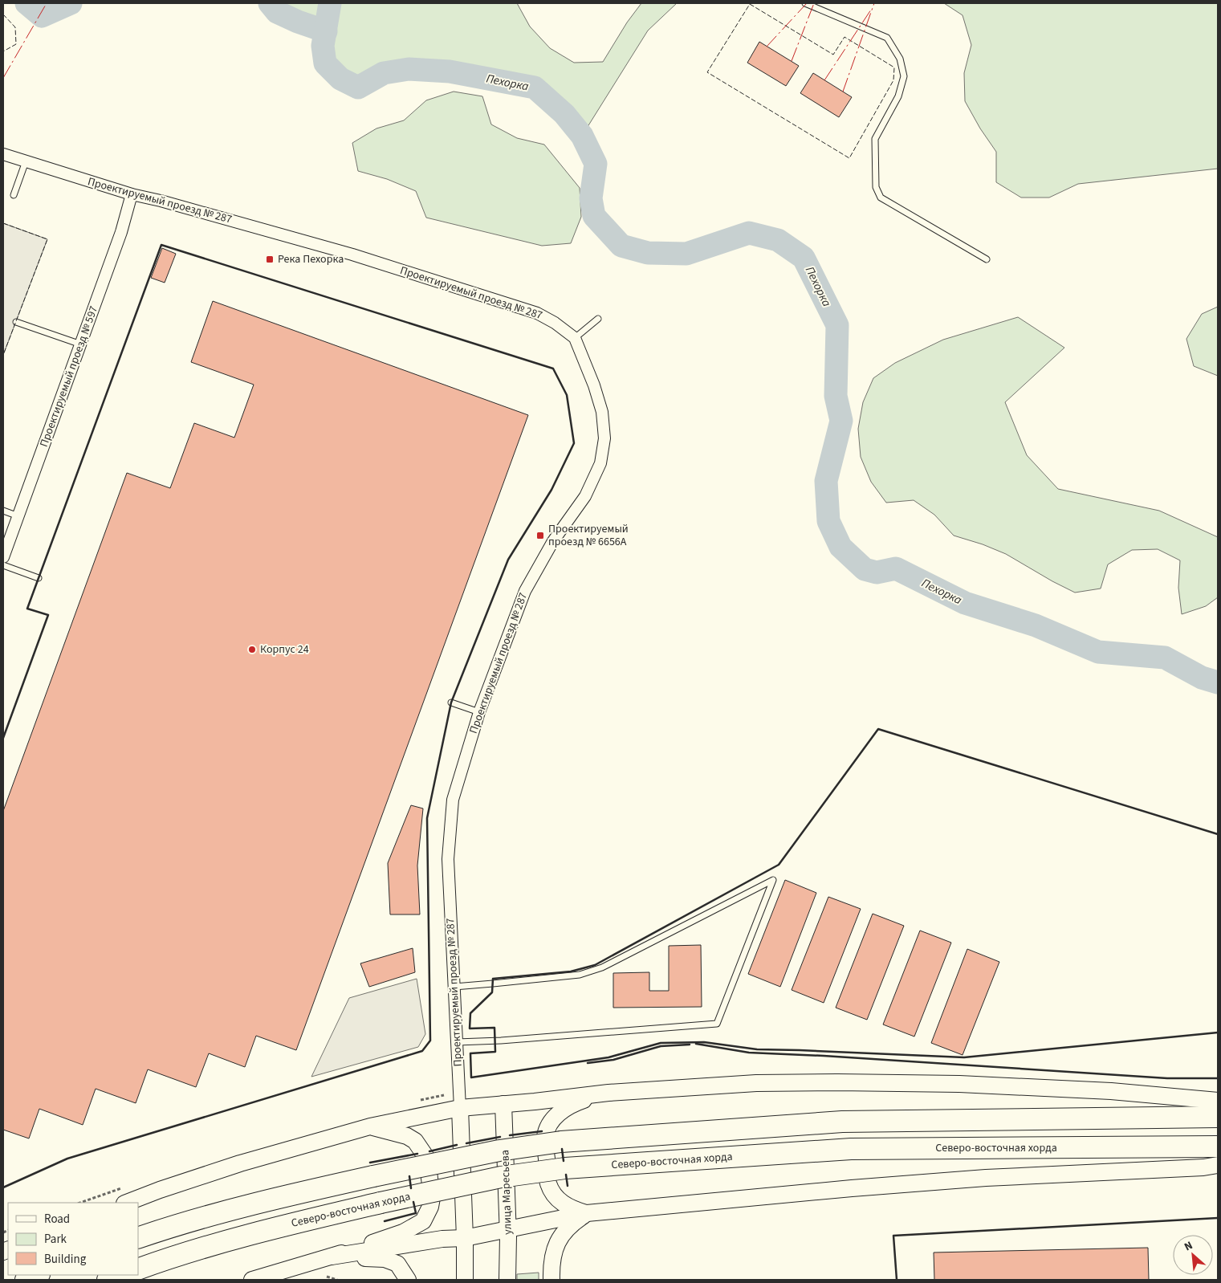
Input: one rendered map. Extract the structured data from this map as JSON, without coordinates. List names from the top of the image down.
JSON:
{
  "streets": {
    "highway": ["Северо-восточная хорда"],
    "street": ["Проектируемый проезд № 287", "Проектируемый проезд № 597", "улица Маресьева"]
  },
  "crossings": [
    ["Проектируемый проезд № 287", "Проектируемый проезд № 597"]
  ],
  "water": ["Пехорка"],
  "places": {
    "transit": ["Река Пехорка", "Проектируемый проезд № 6656А"],
    "other": ["Корпус 24"]
  },
  "legend": ["Road", "Park", "Building"],
  "north": "top left"
}
